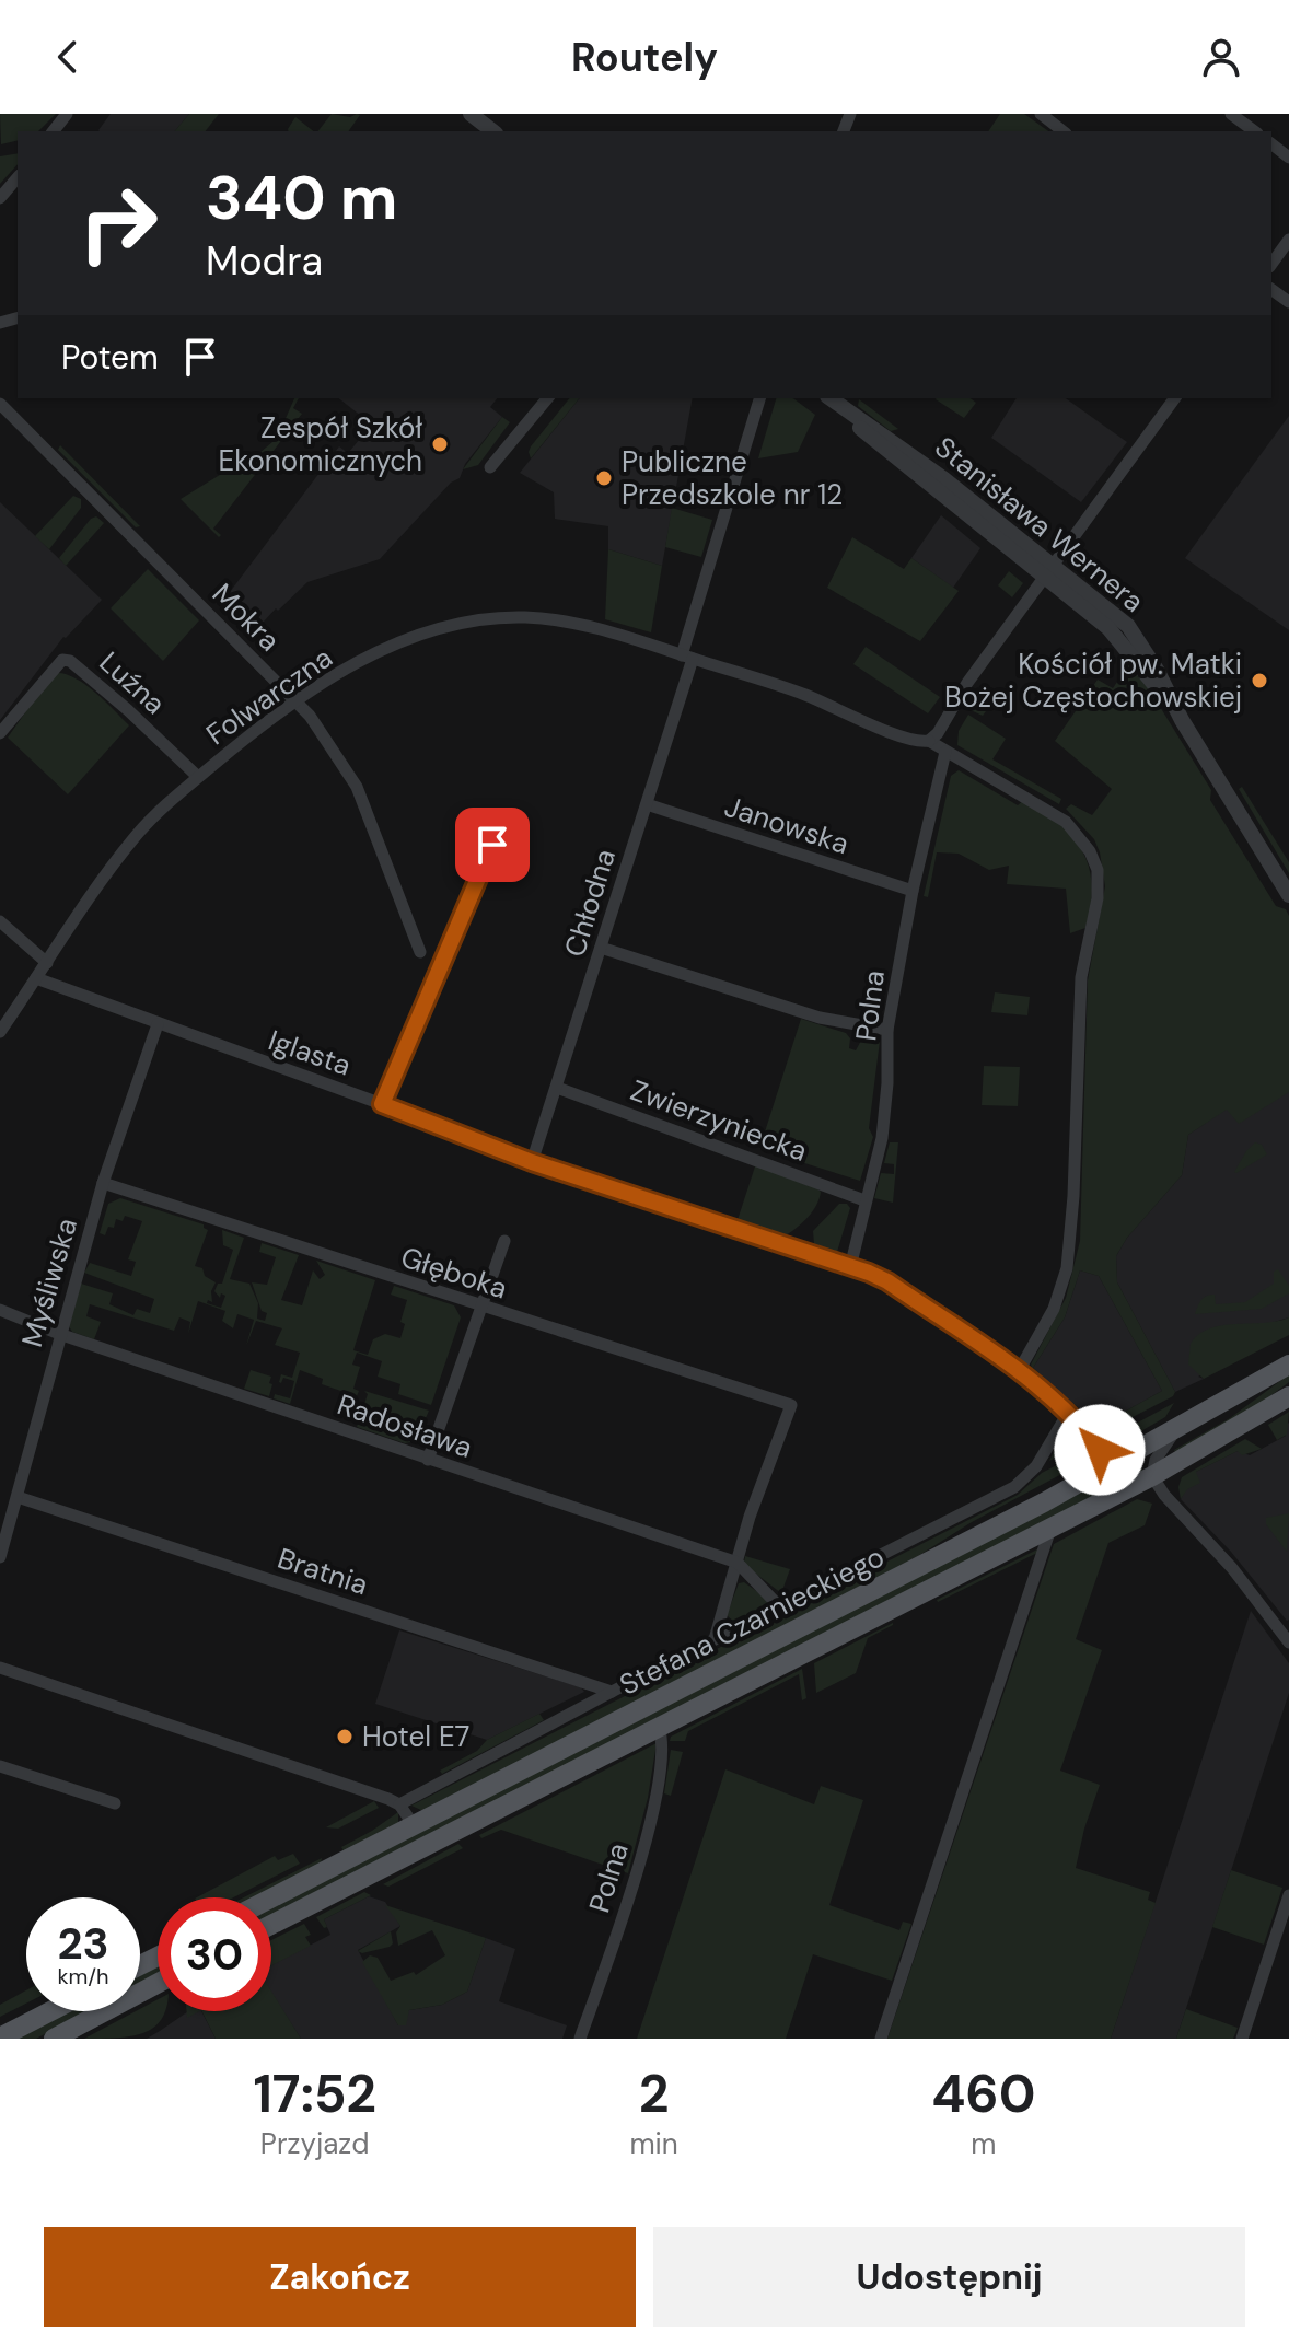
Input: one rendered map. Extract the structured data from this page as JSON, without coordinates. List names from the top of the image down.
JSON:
{
  "streets": {
    "main road": ["Stefana Czarnieckiego"],
    "street": [
      "Stanisława Wernera",
      "Mokra",
      "Luźna",
      "Folwarczna",
      "Janowska",
      "Chłodna",
      "Polna",
      "Iglasta",
      "Zwierzyniecka",
      "Głęboka",
      "Myśliwska",
      "Radosława",
      "Bratnia"
    ]
  },
  "crossings": [
    ["Mokra", "Folwarczna"],
    ["Luźna", "Folwarczna"],
    ["Folwarczna", "Chłodna"],
    ["Folwarczna", "Polna"],
    ["Folwarczna", "Iglasta"],
    ["Janowska", "Chłodna"],
    ["Janowska", "Polna"],
    ["Chłodna", "Iglasta"],
    ["Chłodna", "Zwierzyniecka"],
    ["Polna", "Iglasta"],
    ["Polna", "Zwierzyniecka"],
    ["Polna", "Stefana Czarnieckiego"],
    ["Iglasta", "Myśliwska"],
    ["Iglasta", "Stefana Czarnieckiego"],
    ["Głęboka", "Myśliwska"],
    ["Głęboka", "Radosława"],
    ["Myśliwska", "Radosława"],
    ["Myśliwska", "Bratnia"]
  ],
  "places": [
    "Zespół Szkół Ekonomicznych",
    "Publiczne Przedszkole nr 12",
    "Kościół pw. Matki Bożej Częstochowskiej",
    "Hotel E7"
  ],
  "page": {
    "header": "Routely",
    "turn": ["340 m", "Modra"],
    "then": "Potem",
    "speed": "23 km/h",
    "limit": "30",
    "eta": [
      "17:52",
      "Przyjazd",
      "2",
      "min",
      "460",
      "m"
    ],
    "buttons": ["Zakończ", "Udostępnij"]
  }
}
